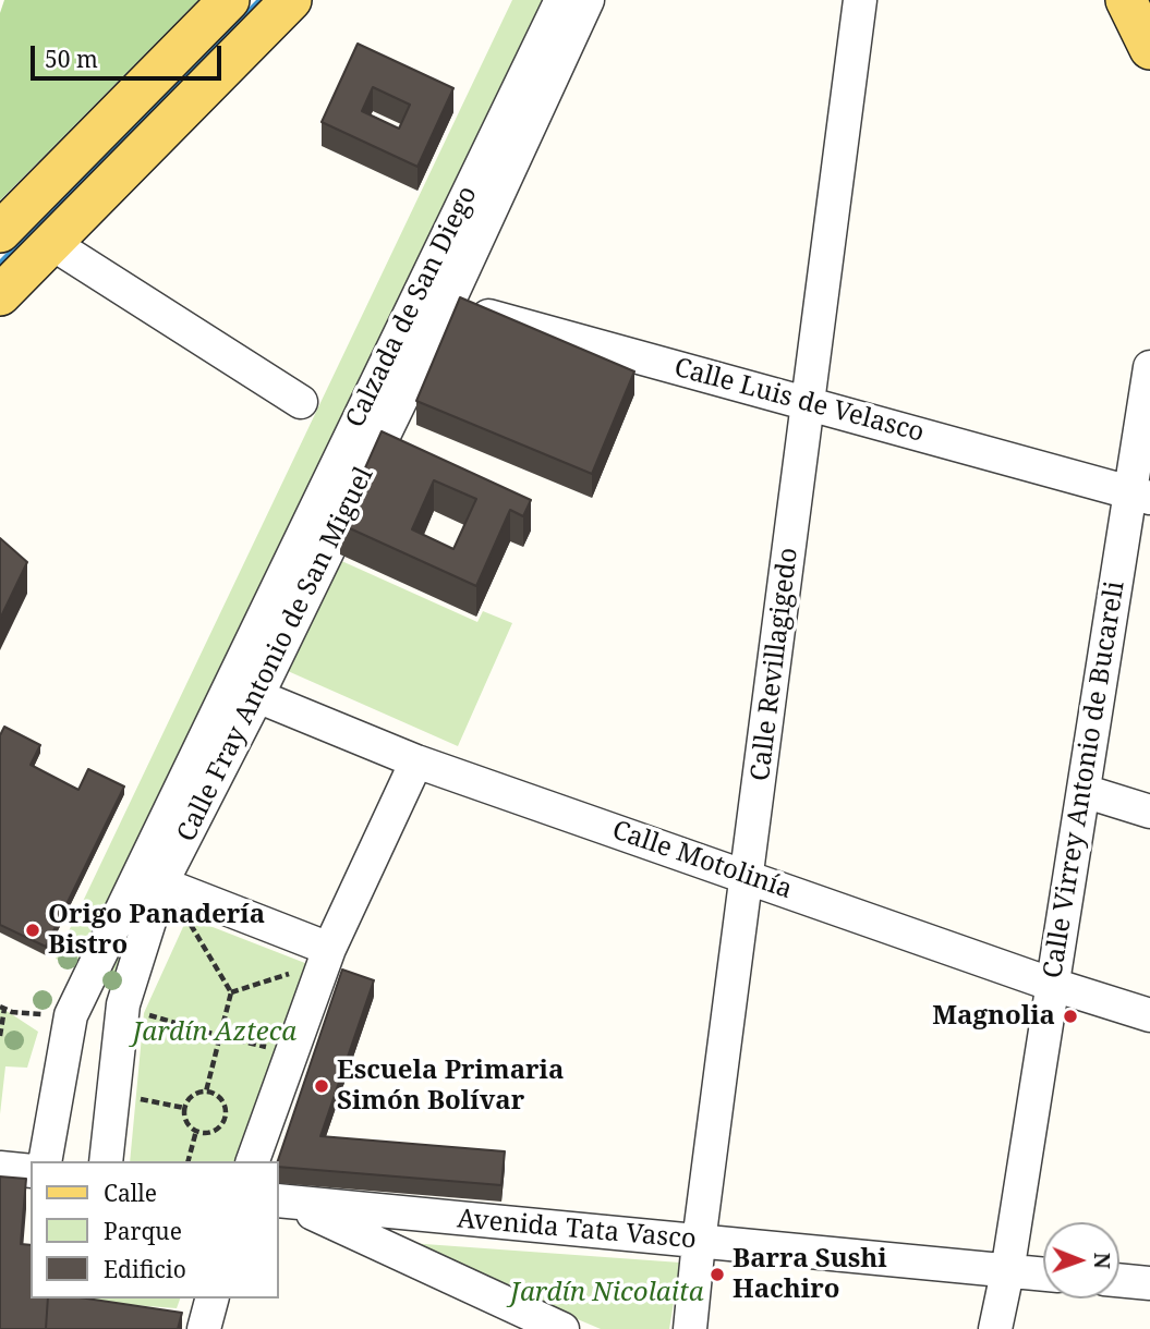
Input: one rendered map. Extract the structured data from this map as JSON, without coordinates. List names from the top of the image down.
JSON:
{
  "streets": {
    "street": [
      "Calzada de San Diego",
      "Calle Luis de Velasco",
      "Calle Fray Antonio de San Miguel",
      "Calle Revillagigedo",
      "Calle Virrey Antonio de Bucareli",
      "Calle Motolinía",
      "Avenida Tata Vasco"
    ]
  },
  "crossings": [
    ["Calle Luis de Velasco", "Calle Fray Antonio de San Miguel"],
    ["Calle Luis de Velasco", "Calle Revillagigedo"],
    ["Calle Luis de Velasco", "Calle Virrey Antonio de Bucareli"],
    ["Calle Fray Antonio de San Miguel", "Calle Motolinía"],
    ["Calle Revillagigedo", "Calle Motolinía"],
    ["Calle Revillagigedo", "Avenida Tata Vasco"],
    ["Calle Virrey Antonio de Bucareli", "Calle Motolinía"],
    ["Calle Virrey Antonio de Bucareli", "Avenida Tata Vasco"]
  ],
  "parks": ["Jardín Azteca", "Jardín Nicolaita"],
  "places": [
    "Origo Panadería Bistro",
    "Magnolia",
    "Escuela Primaria Simón Bolívar",
    "Barra Sushi Hachiro"
  ],
  "legend": ["Calle", "Parque", "Edificio"],
  "scale_bar": "50 m",
  "north": "right"
}
